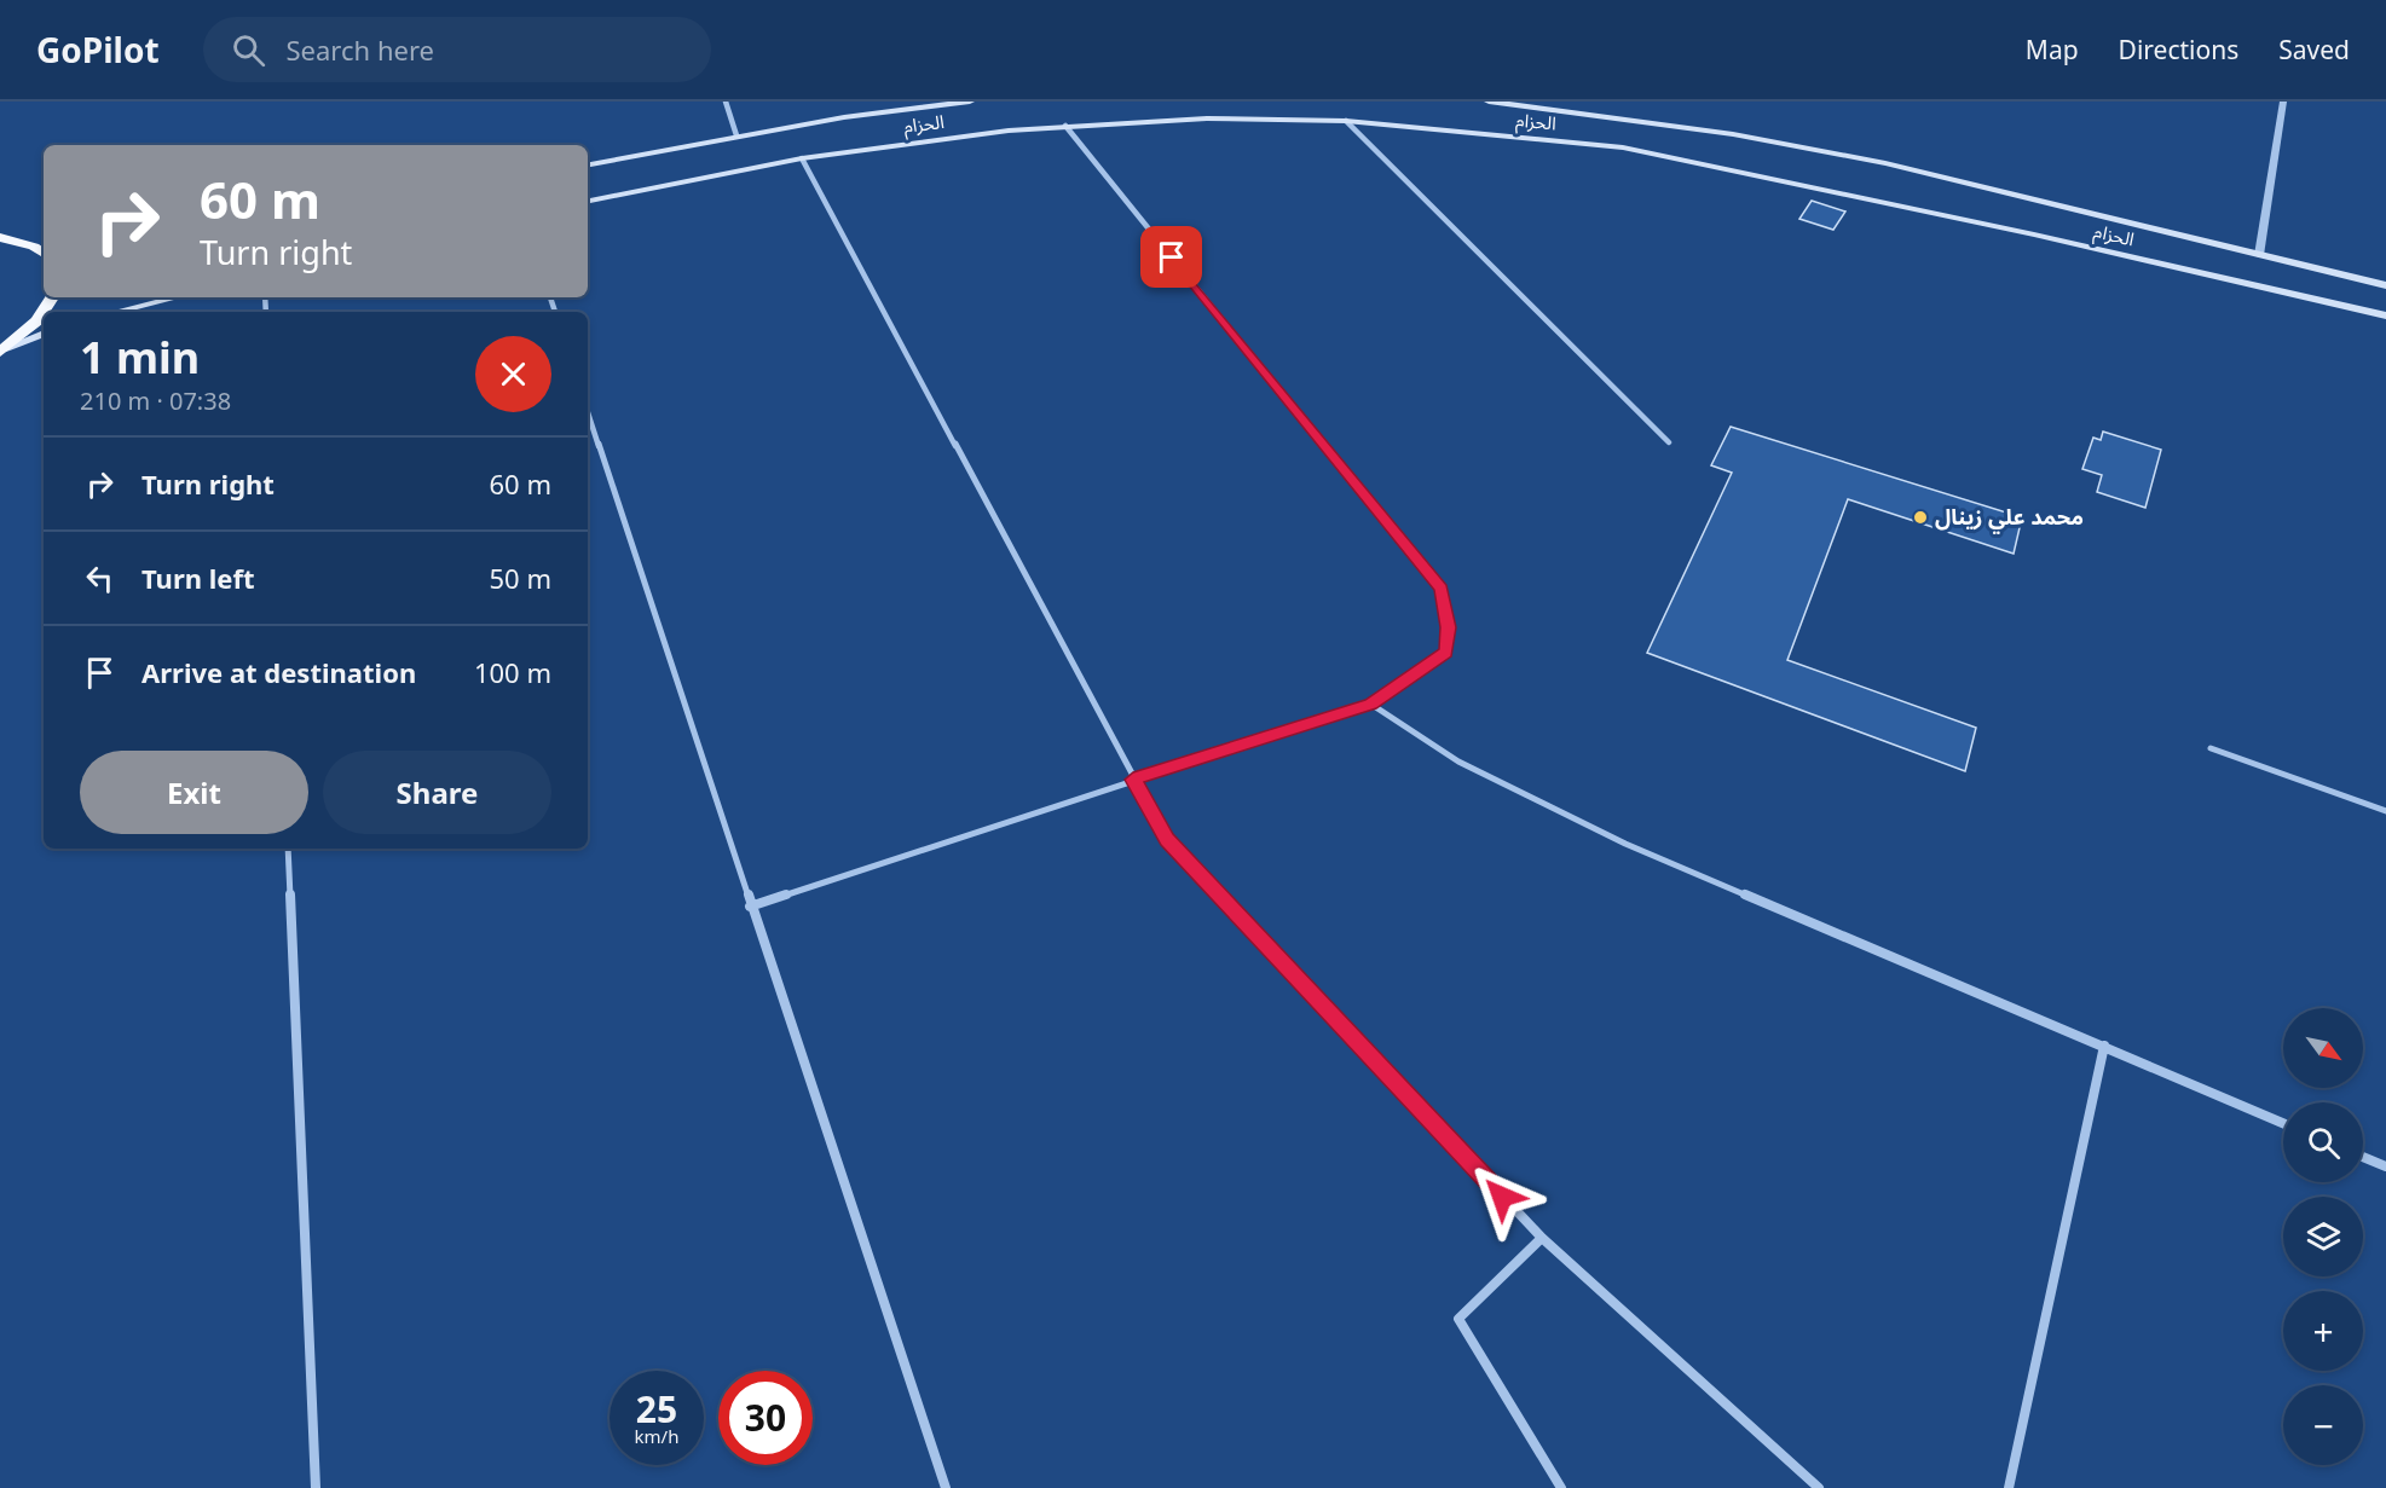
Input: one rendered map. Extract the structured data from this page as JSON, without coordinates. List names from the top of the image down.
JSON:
{
  "streets": {
    "main road": ["الحزام"]
  },
  "places": ["محمد علي زينال"],
  "north": "bottom right",
  "page": {
    "header": "GoPilot",
    "search": "Search here",
    "nav": ["Map", "Directions", "Saved"],
    "turn": ["60 m", "Turn right"],
    "heading": ["1 min", "210 m · 07:38"],
    "list": [
      {
        "name": "Turn right",
        "value": "60 m"
      },
      {
        "name": "Turn left",
        "value": "50 m"
      },
      {
        "name": "Arrive at destination",
        "value": "100 m"
      }
    ],
    "buttons": ["Exit", "Share"],
    "map_buttons": ["+", "−"],
    "speed": "25 km/h",
    "limit": "30"
  }
}
